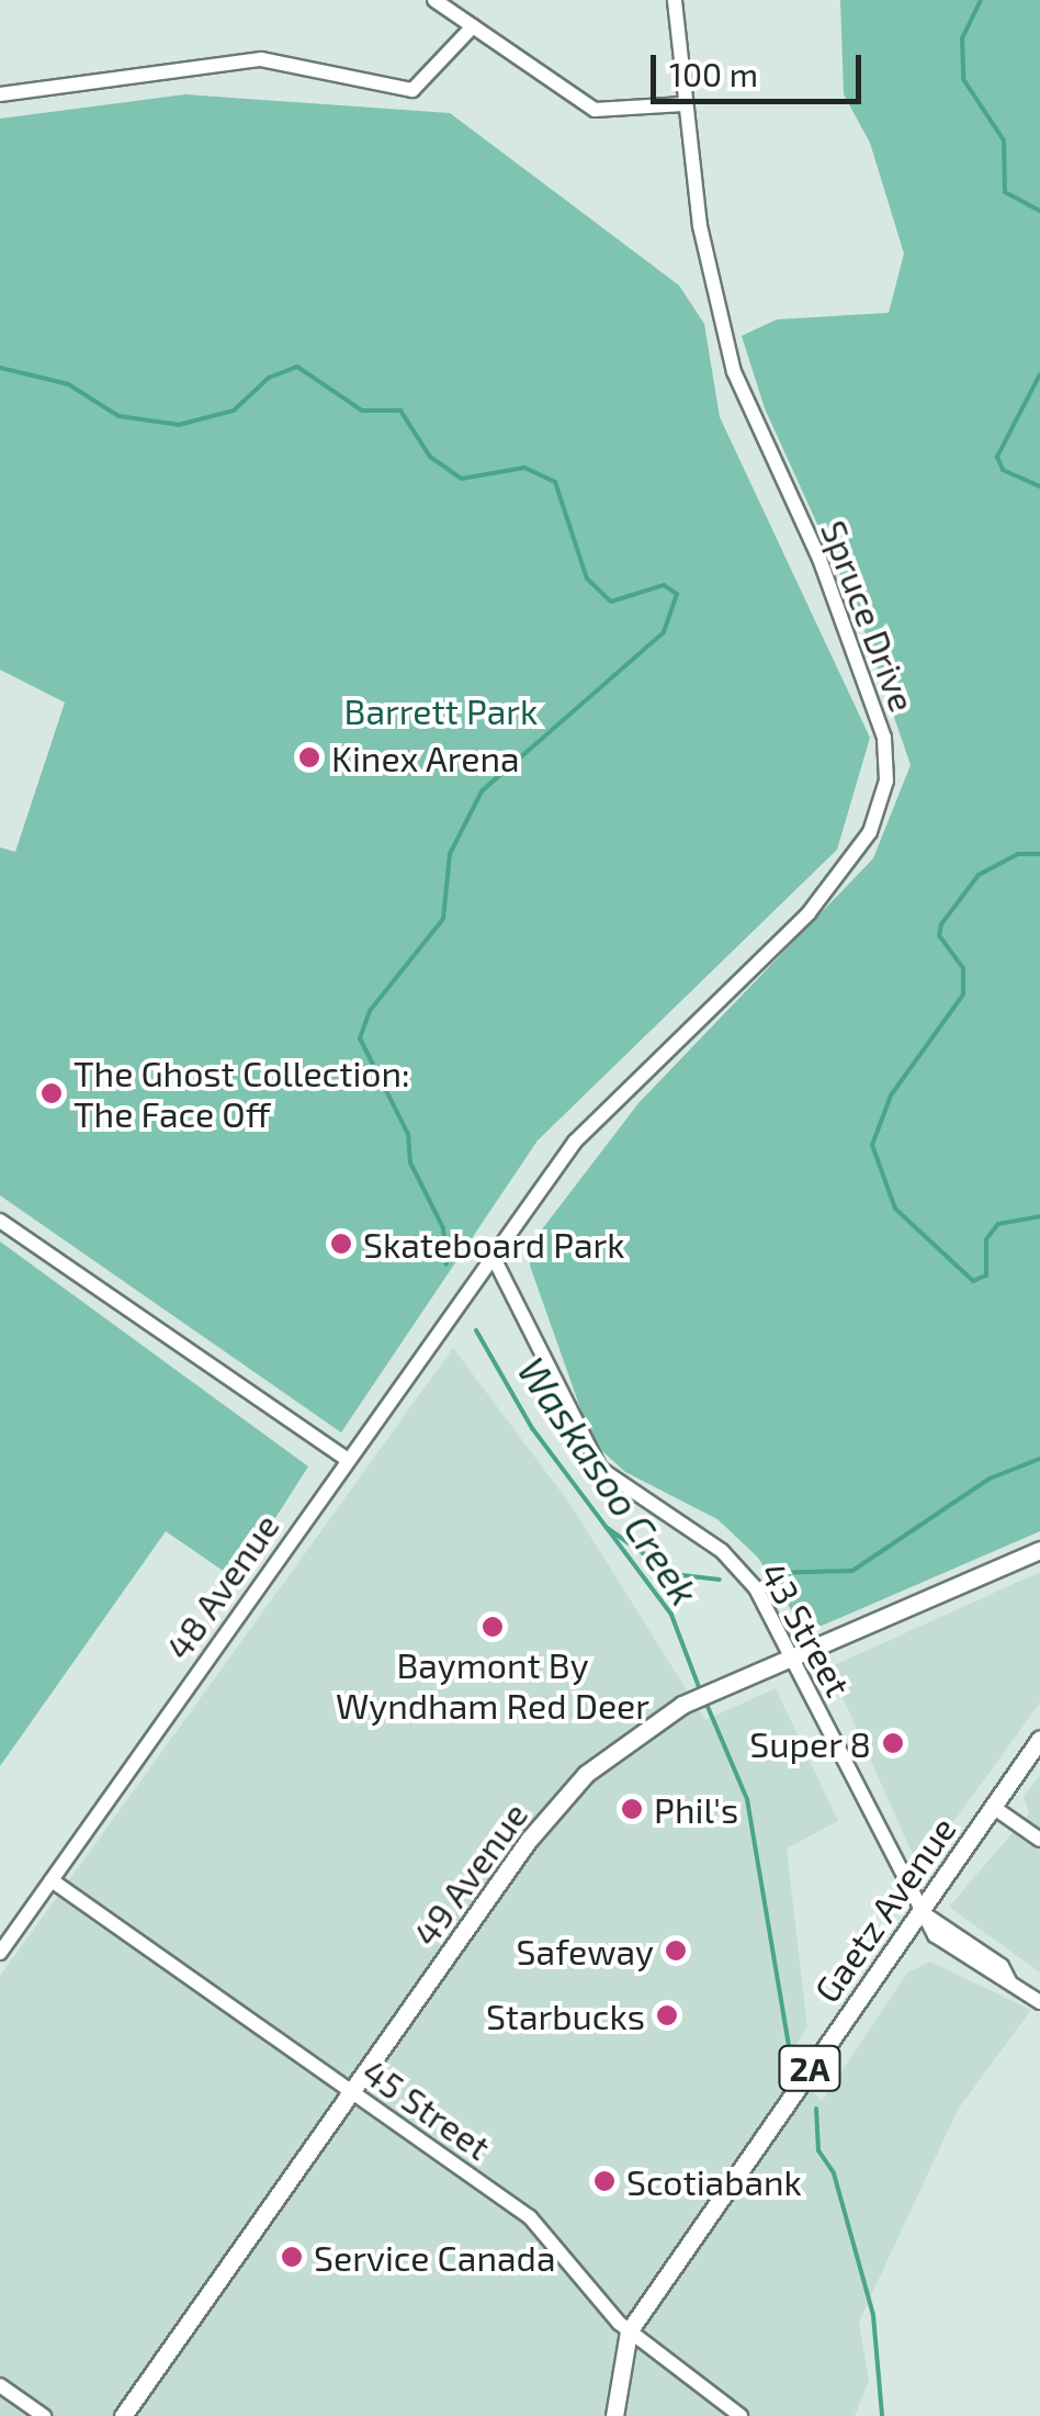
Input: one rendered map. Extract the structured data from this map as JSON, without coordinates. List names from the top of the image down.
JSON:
{
  "streets": {
    "main road": ["49 Avenue", "Gaetz Avenue", "2A"],
    "street": [
      "Spruce Drive",
      "48 Avenue",
      "43 Street",
      "45 Street"
    ]
  },
  "crossings": [
    ["Spruce Drive", "48 Avenue"],
    ["Spruce Drive", "43 Street"],
    ["48 Avenue", "43 Street"],
    ["48 Avenue", "45 Street"],
    ["43 Street", "49 Avenue"],
    ["43 Street", "Gaetz Avenue"],
    ["49 Avenue", "45 Street"],
    ["Gaetz Avenue", "2A"],
    ["Gaetz Avenue", "45 Street"],
    ["2A", "45 Street"]
  ],
  "water": ["Waskasoo Creek"],
  "parks": ["Barrett Park"],
  "places": [
    "Kinex Arena",
    "The Ghost Collection: The Face Off",
    "Skateboard Park",
    "Baymont By Wyndham Red Deer",
    "Super 8",
    "Phil's",
    "Safeway",
    "Starbucks",
    "Scotiabank",
    "Service Canada"
  ],
  "scale_bar": "100 m"
}
